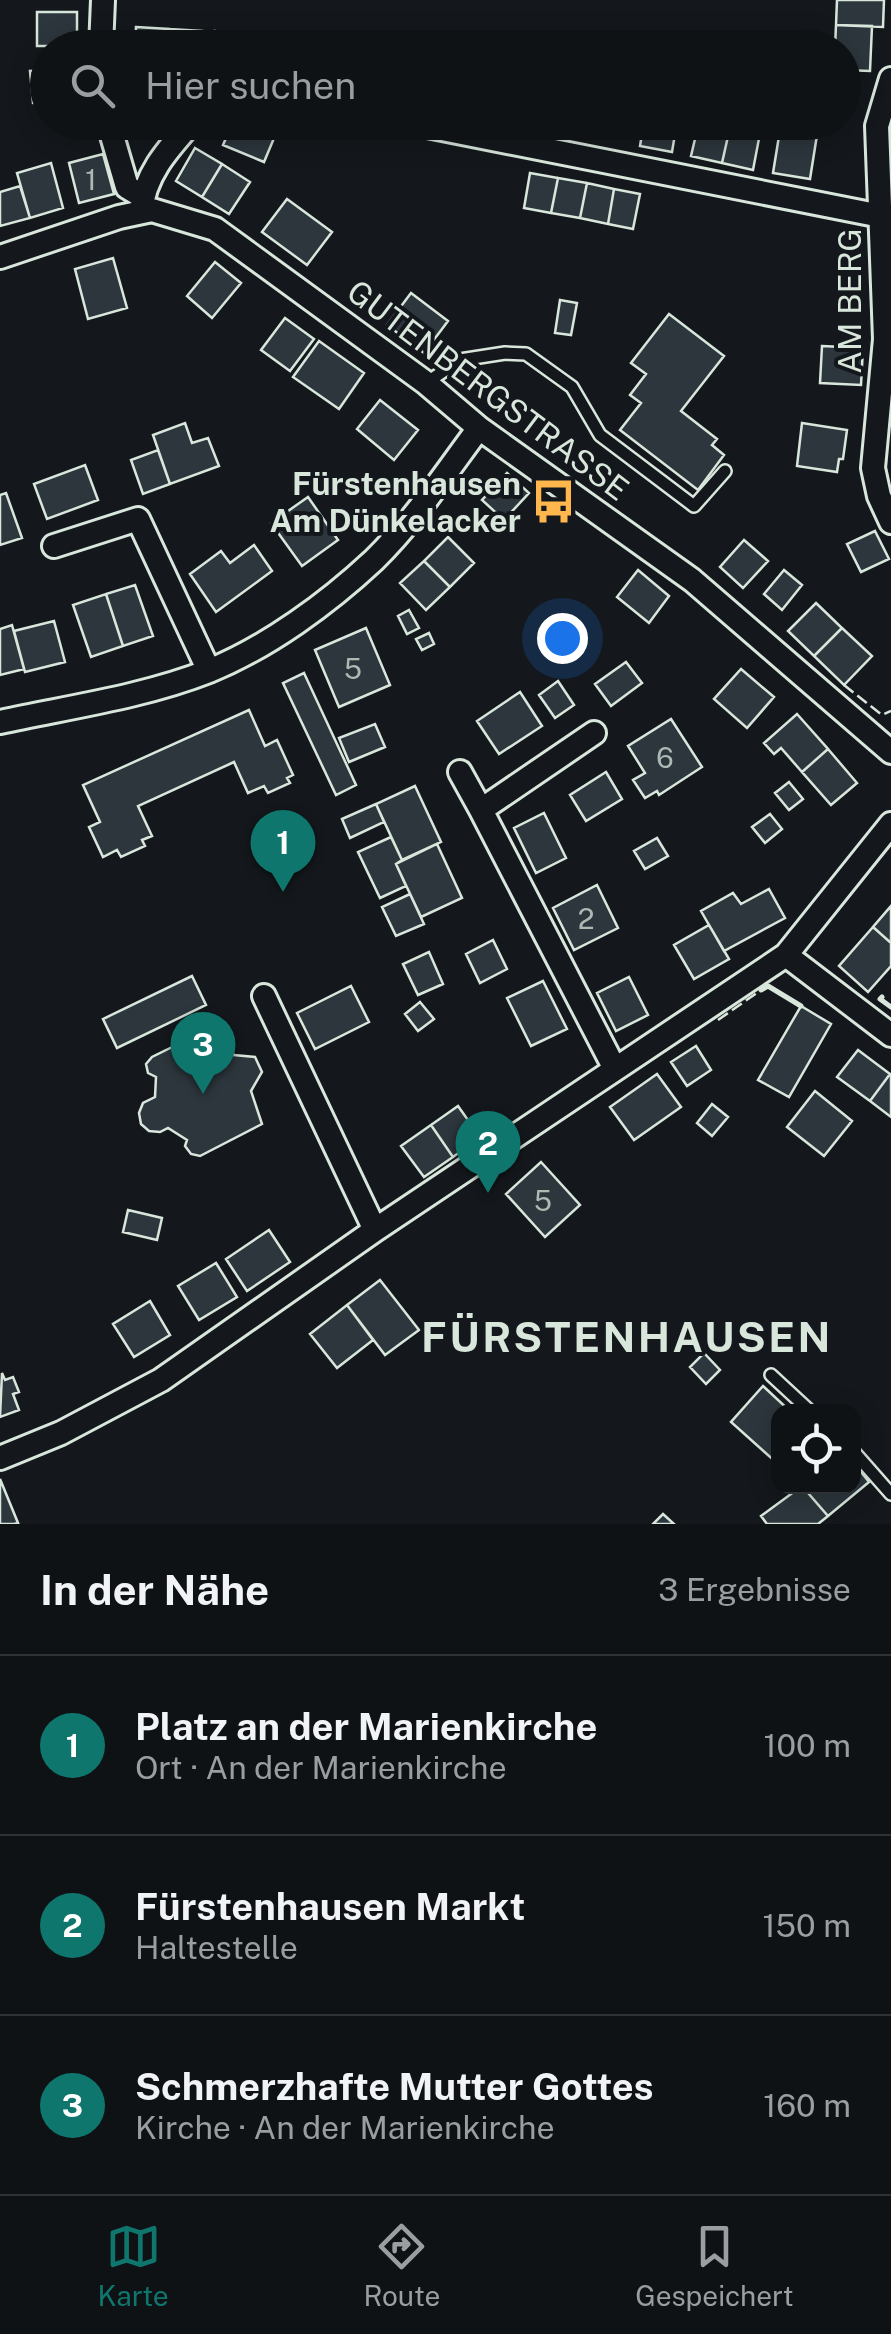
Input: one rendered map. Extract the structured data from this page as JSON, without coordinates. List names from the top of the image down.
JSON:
{
  "streets": {
    "street": ["AM BERG", "GUTENBERGSTRASSE"]
  },
  "districts": ["FÜRSTENHAUSEN"],
  "places": {
    "bus stop": ["Fürstenhausen Am Dünkelacker"]
  },
  "house_numbers": [
    "1",
    "5",
    "6",
    "2",
    "5"
  ],
  "page": {
    "search": "Hier suchen",
    "pins": ["1", "3", "2"],
    "heading": ["In der Nähe", "3 Ergebnisse"],
    "list": [
      {
        "mark": "1",
        "name": "Platz an der Marienkirche",
        "note": "Ort · An der Marienkirche",
        "value": "100 m"
      },
      {
        "mark": "2",
        "name": "Fürstenhausen Markt",
        "note": "Haltestelle",
        "value": "150 m"
      },
      {
        "mark": "3",
        "name": "Schmerzhafte Mutter Gottes",
        "note": "Kirche · An der Marienkirche",
        "value": "160 m"
      }
    ],
    "nav": ["Karte", "Route", "Gespeichert"]
  }
}
